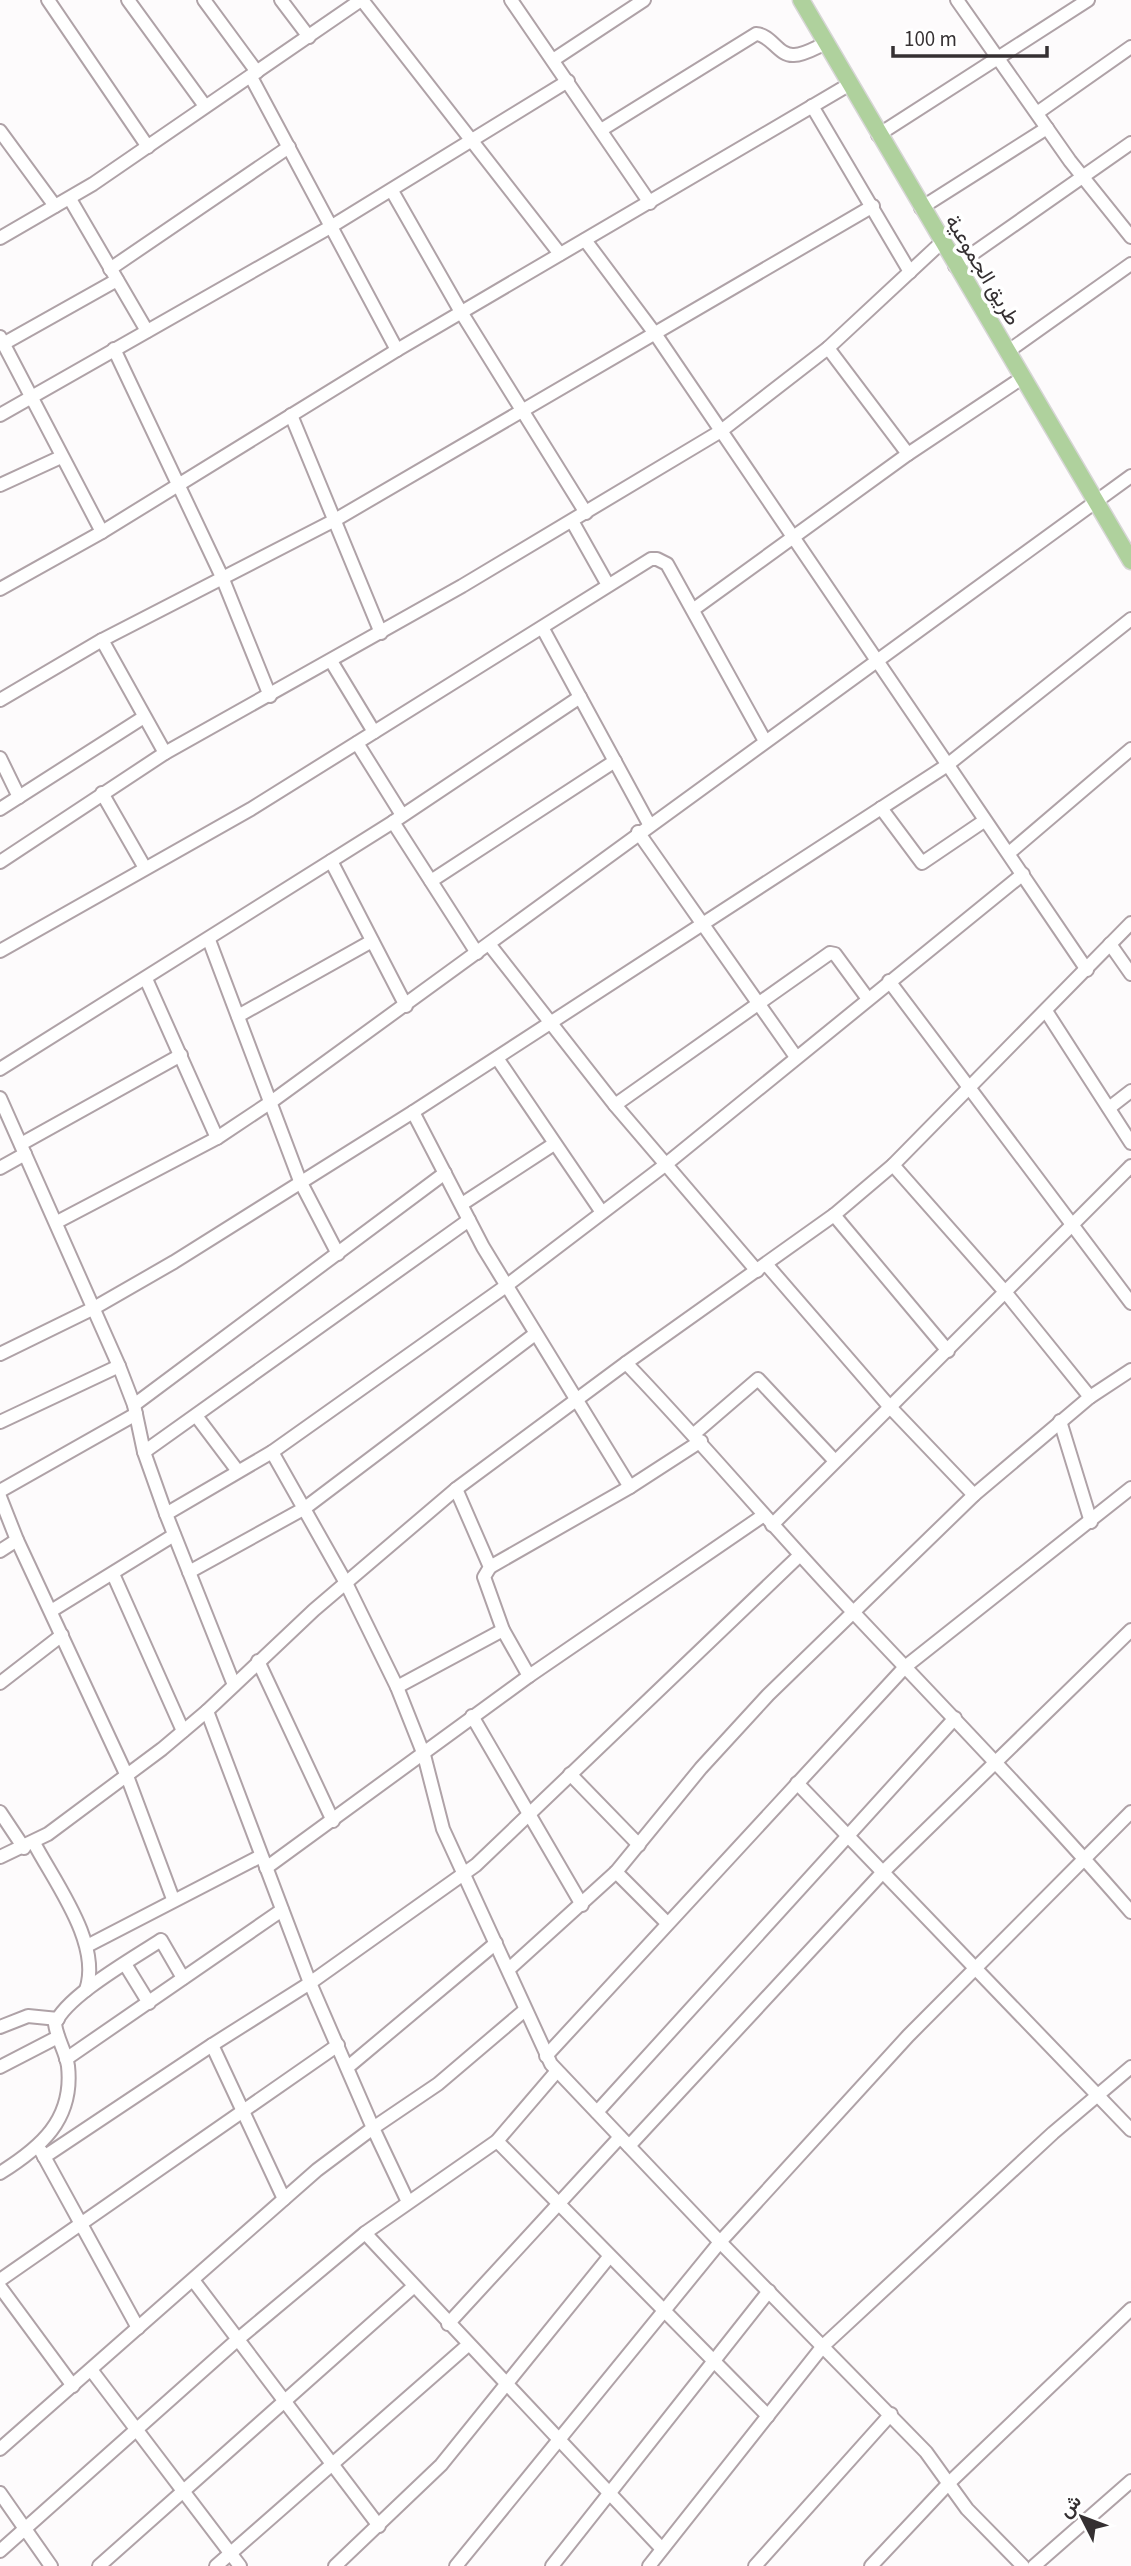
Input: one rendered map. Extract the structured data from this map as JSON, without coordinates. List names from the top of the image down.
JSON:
{
  "streets": {
    "main road": ["طريق الجموعية"]
  },
  "scale_bar": "100 m",
  "north": "top left"
}
